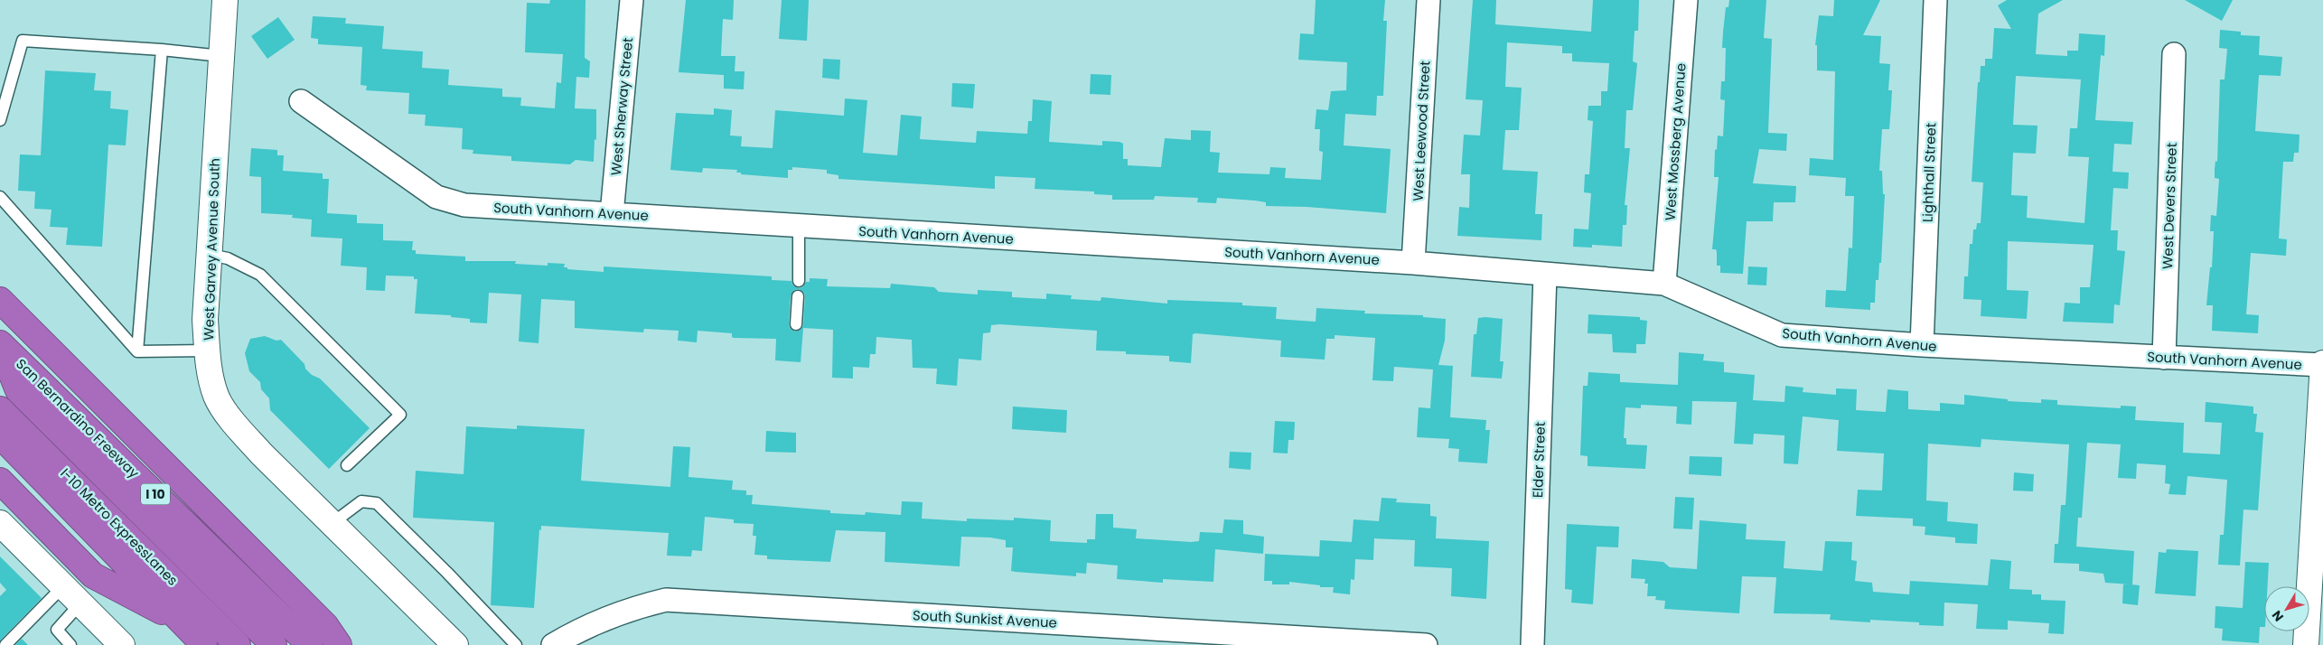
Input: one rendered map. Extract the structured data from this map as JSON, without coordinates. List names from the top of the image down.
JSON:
{
  "streets": {
    "highway": ["San Bernardino Freeway", "I 10", "I-10 Metro ExpressLanes"],
    "street": [
      "West Sherway Street",
      "West Leewood Street",
      "West Mossberg Avenue",
      "Lighthall Street",
      "West Devers Street",
      "South Vanhorn Avenue",
      "West Garvey Avenue South",
      "Elder Street",
      "South Sunkist Avenue"
    ]
  },
  "crossings": [
    ["West Sherway Street", "South Vanhorn Avenue"],
    ["West Leewood Street", "South Vanhorn Avenue"],
    ["West Mossberg Avenue", "South Vanhorn Avenue"],
    ["Lighthall Street", "South Vanhorn Avenue"],
    ["West Devers Street", "South Vanhorn Avenue"],
    ["South Vanhorn Avenue", "Elder Street"],
    ["San Bernardino Freeway", "I-10 Metro ExpressLanes"]
  ],
  "north": "bottom left"
}
